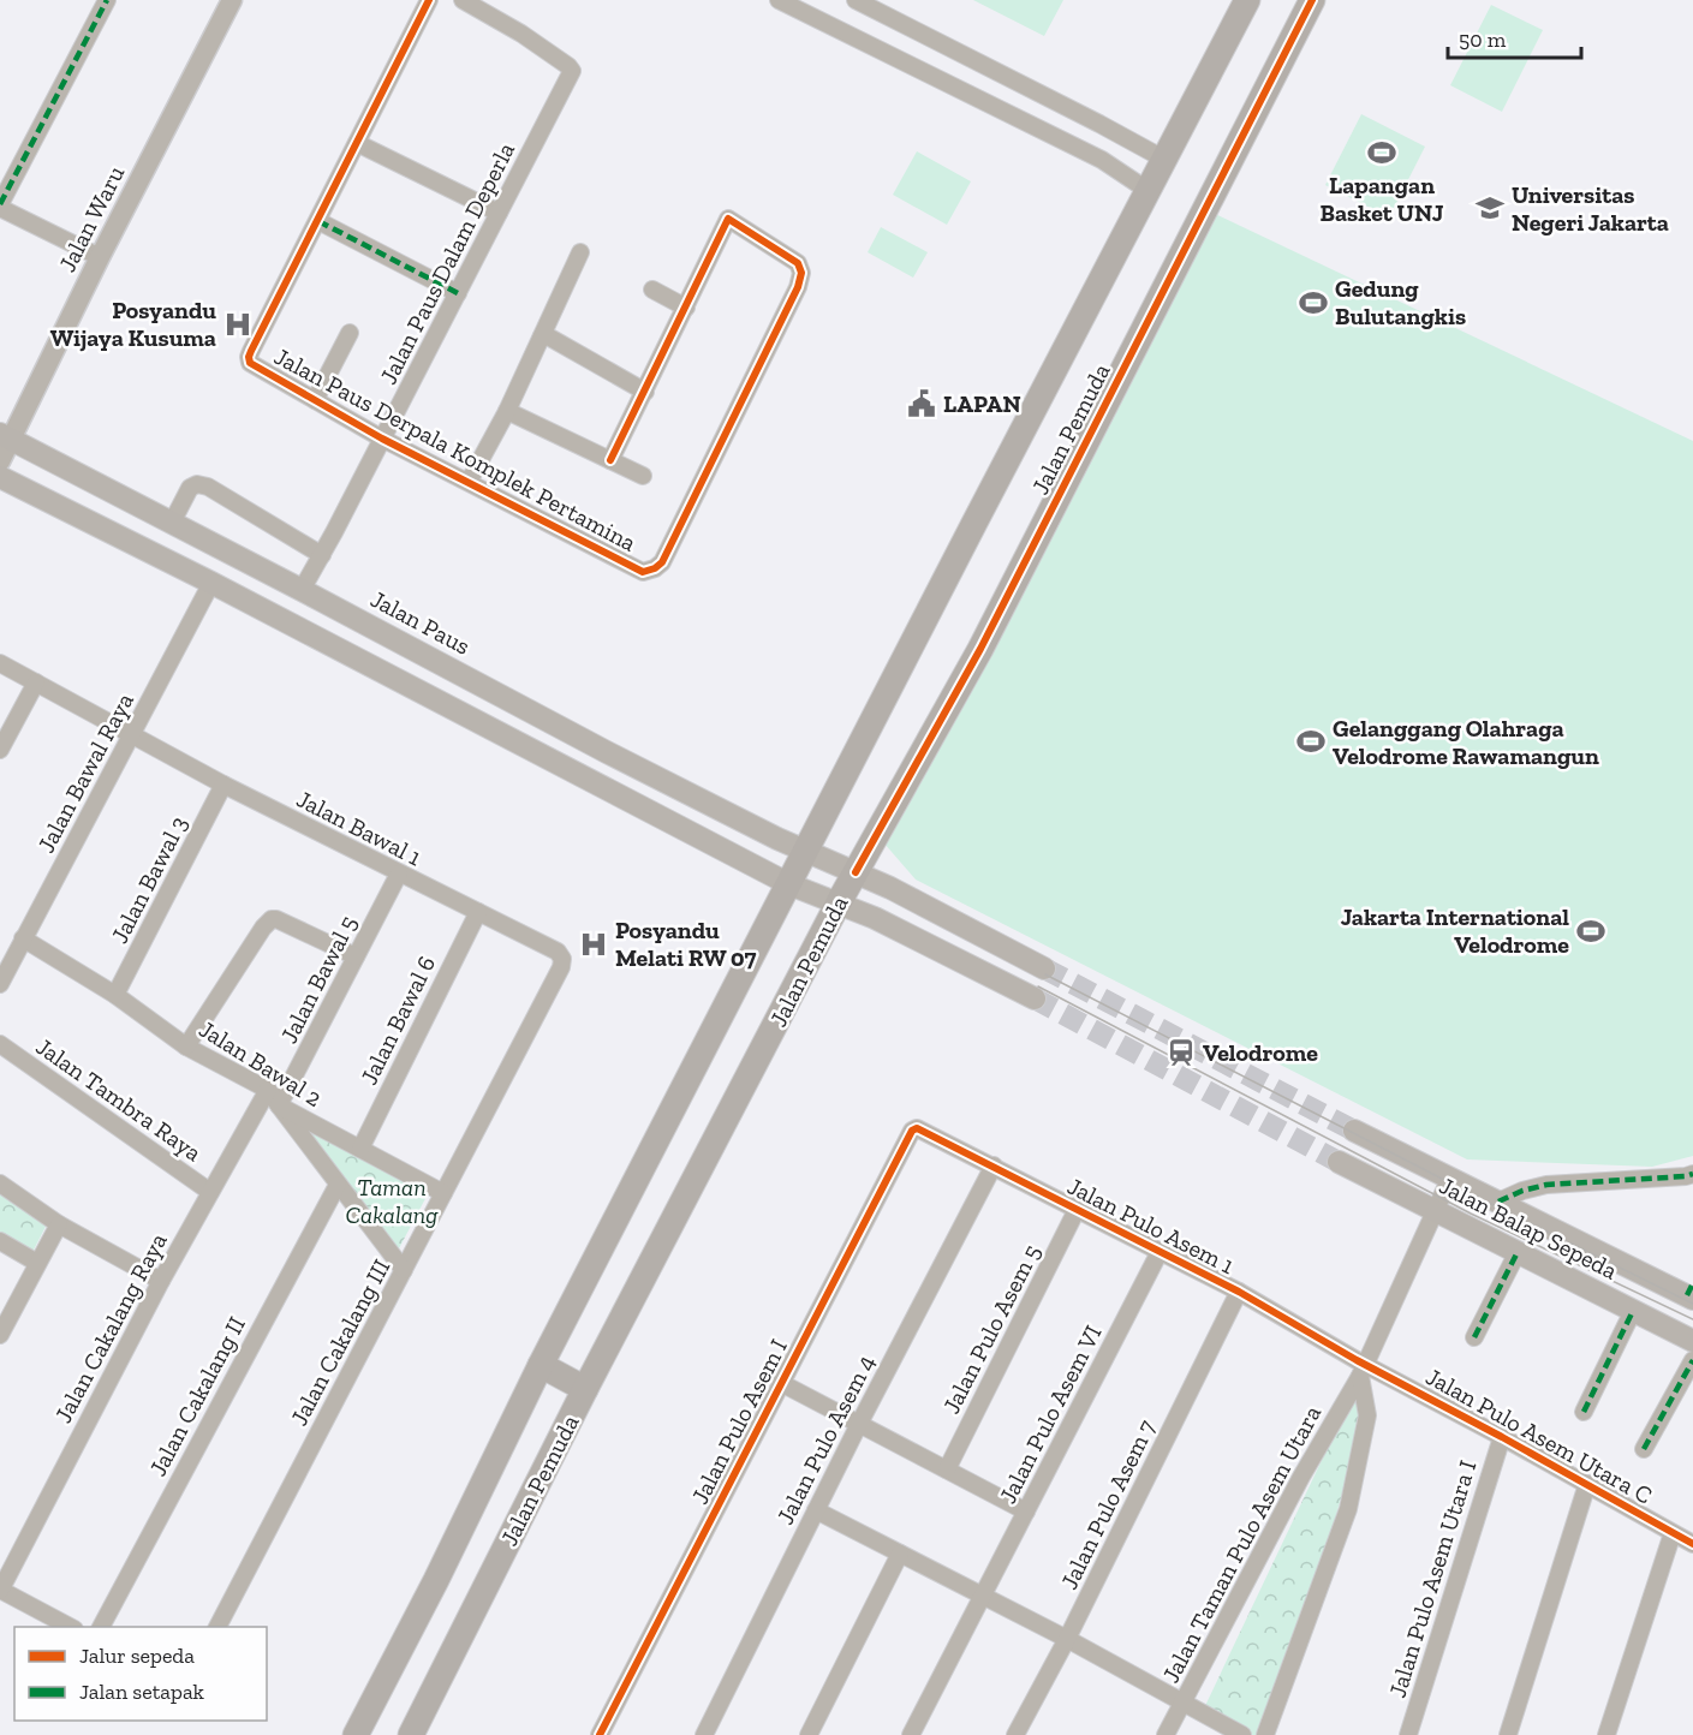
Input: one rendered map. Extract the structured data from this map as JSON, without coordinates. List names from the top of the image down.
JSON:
{
  "streets": {
    "main road": ["Jalan Pemuda", "Jalan Paus", "Jalan Balap Sepeda"],
    "street": [
      "Jalan Waru",
      "Jalan Paus Dalam Deperla",
      "Jalan Paus Derpala Komplek Pertamina",
      "Jalan Bawal Raya",
      "Jalan Bawal 1",
      "Jalan Bawal 3",
      "Jalan Bawal 5",
      "Jalan Bawal 6",
      "Jalan Bawal 2",
      "Jalan Tambra Raya",
      "Jalan Pulo Asem 1",
      "Jalan Cakalang Raya",
      "Jalan Pulo Asem 5",
      "Jalan Cakalang III",
      "Jalan Cakalang II",
      "Jalan Pulo Asem VI",
      "Jalan Pulo Asem I",
      "Jalan Pulo Asem Utara C",
      "Jalan Pulo Asem 4",
      "Jalan Pulo Asem 7",
      "Jalan Taman Pulo Asem Utara",
      "Jalan Pulo Asem Utara I"
    ]
  },
  "crossings": [
    ["Jalan Waru", "Jalan Paus"],
    ["Jalan Paus Dalam Deperla", "Jalan Paus Derpala Komplek Pertamina"],
    ["Jalan Paus Dalam Deperla", "Jalan Paus"],
    ["Jalan Pemuda", "Jalan Paus"],
    ["Jalan Bawal Raya", "Jalan Bawal 1"],
    ["Jalan Bawal Raya", "Jalan Bawal 2"],
    ["Jalan Bawal 1", "Jalan Bawal 3"],
    ["Jalan Bawal 1", "Jalan Bawal 5"],
    ["Jalan Bawal 1", "Jalan Bawal 6"],
    ["Jalan Bawal 1", "Jalan Cakalang III"],
    ["Jalan Bawal 3", "Jalan Bawal 2"],
    ["Jalan Bawal 5", "Jalan Bawal 2"],
    ["Jalan Bawal 6", "Jalan Bawal 2"],
    ["Jalan Bawal 2", "Jalan Cakalang Raya"],
    ["Jalan Bawal 2", "Jalan Cakalang III"],
    ["Jalan Tambra Raya", "Jalan Cakalang Raya"],
    ["Jalan Pulo Asem 1", "Jalan Pulo Asem 5"],
    ["Jalan Pulo Asem 1", "Jalan Pulo Asem VI"],
    ["Jalan Pulo Asem 1", "Jalan Pulo Asem I"],
    ["Jalan Pulo Asem 1", "Jalan Pulo Asem Utara C"],
    ["Jalan Pulo Asem 1", "Jalan Pulo Asem 4"],
    ["Jalan Pulo Asem 1", "Jalan Pulo Asem 7"],
    ["Jalan Pulo Asem 1", "Jalan Taman Pulo Asem Utara"],
    ["Jalan Balap Sepeda", "Jalan Taman Pulo Asem Utara"],
    ["Jalan Pulo Asem Utara C", "Jalan Taman Pulo Asem Utara"],
    ["Jalan Pulo Asem Utara C", "Jalan Pulo Asem Utara I"]
  ],
  "parks": ["Taman Cakalang"],
  "places": {
    "sports": [
      "Lapangan Basket UNJ",
      "Gedung Bulutangkis",
      "Gelanggang Olahraga Velodrome Rawamangun",
      "Jakarta International Velodrome"
    ],
    "school or university": ["Universitas Negeri Jakarta"],
    "hospital": ["Posyandu Wijaya Kusuma", "Posyandu Melati RW 07"],
    "public building": ["LAPAN"],
    "station": ["Velodrome"]
  },
  "legend": ["Jalur sepeda", "Jalan setapak"],
  "scale_bar": "50 m"
}
